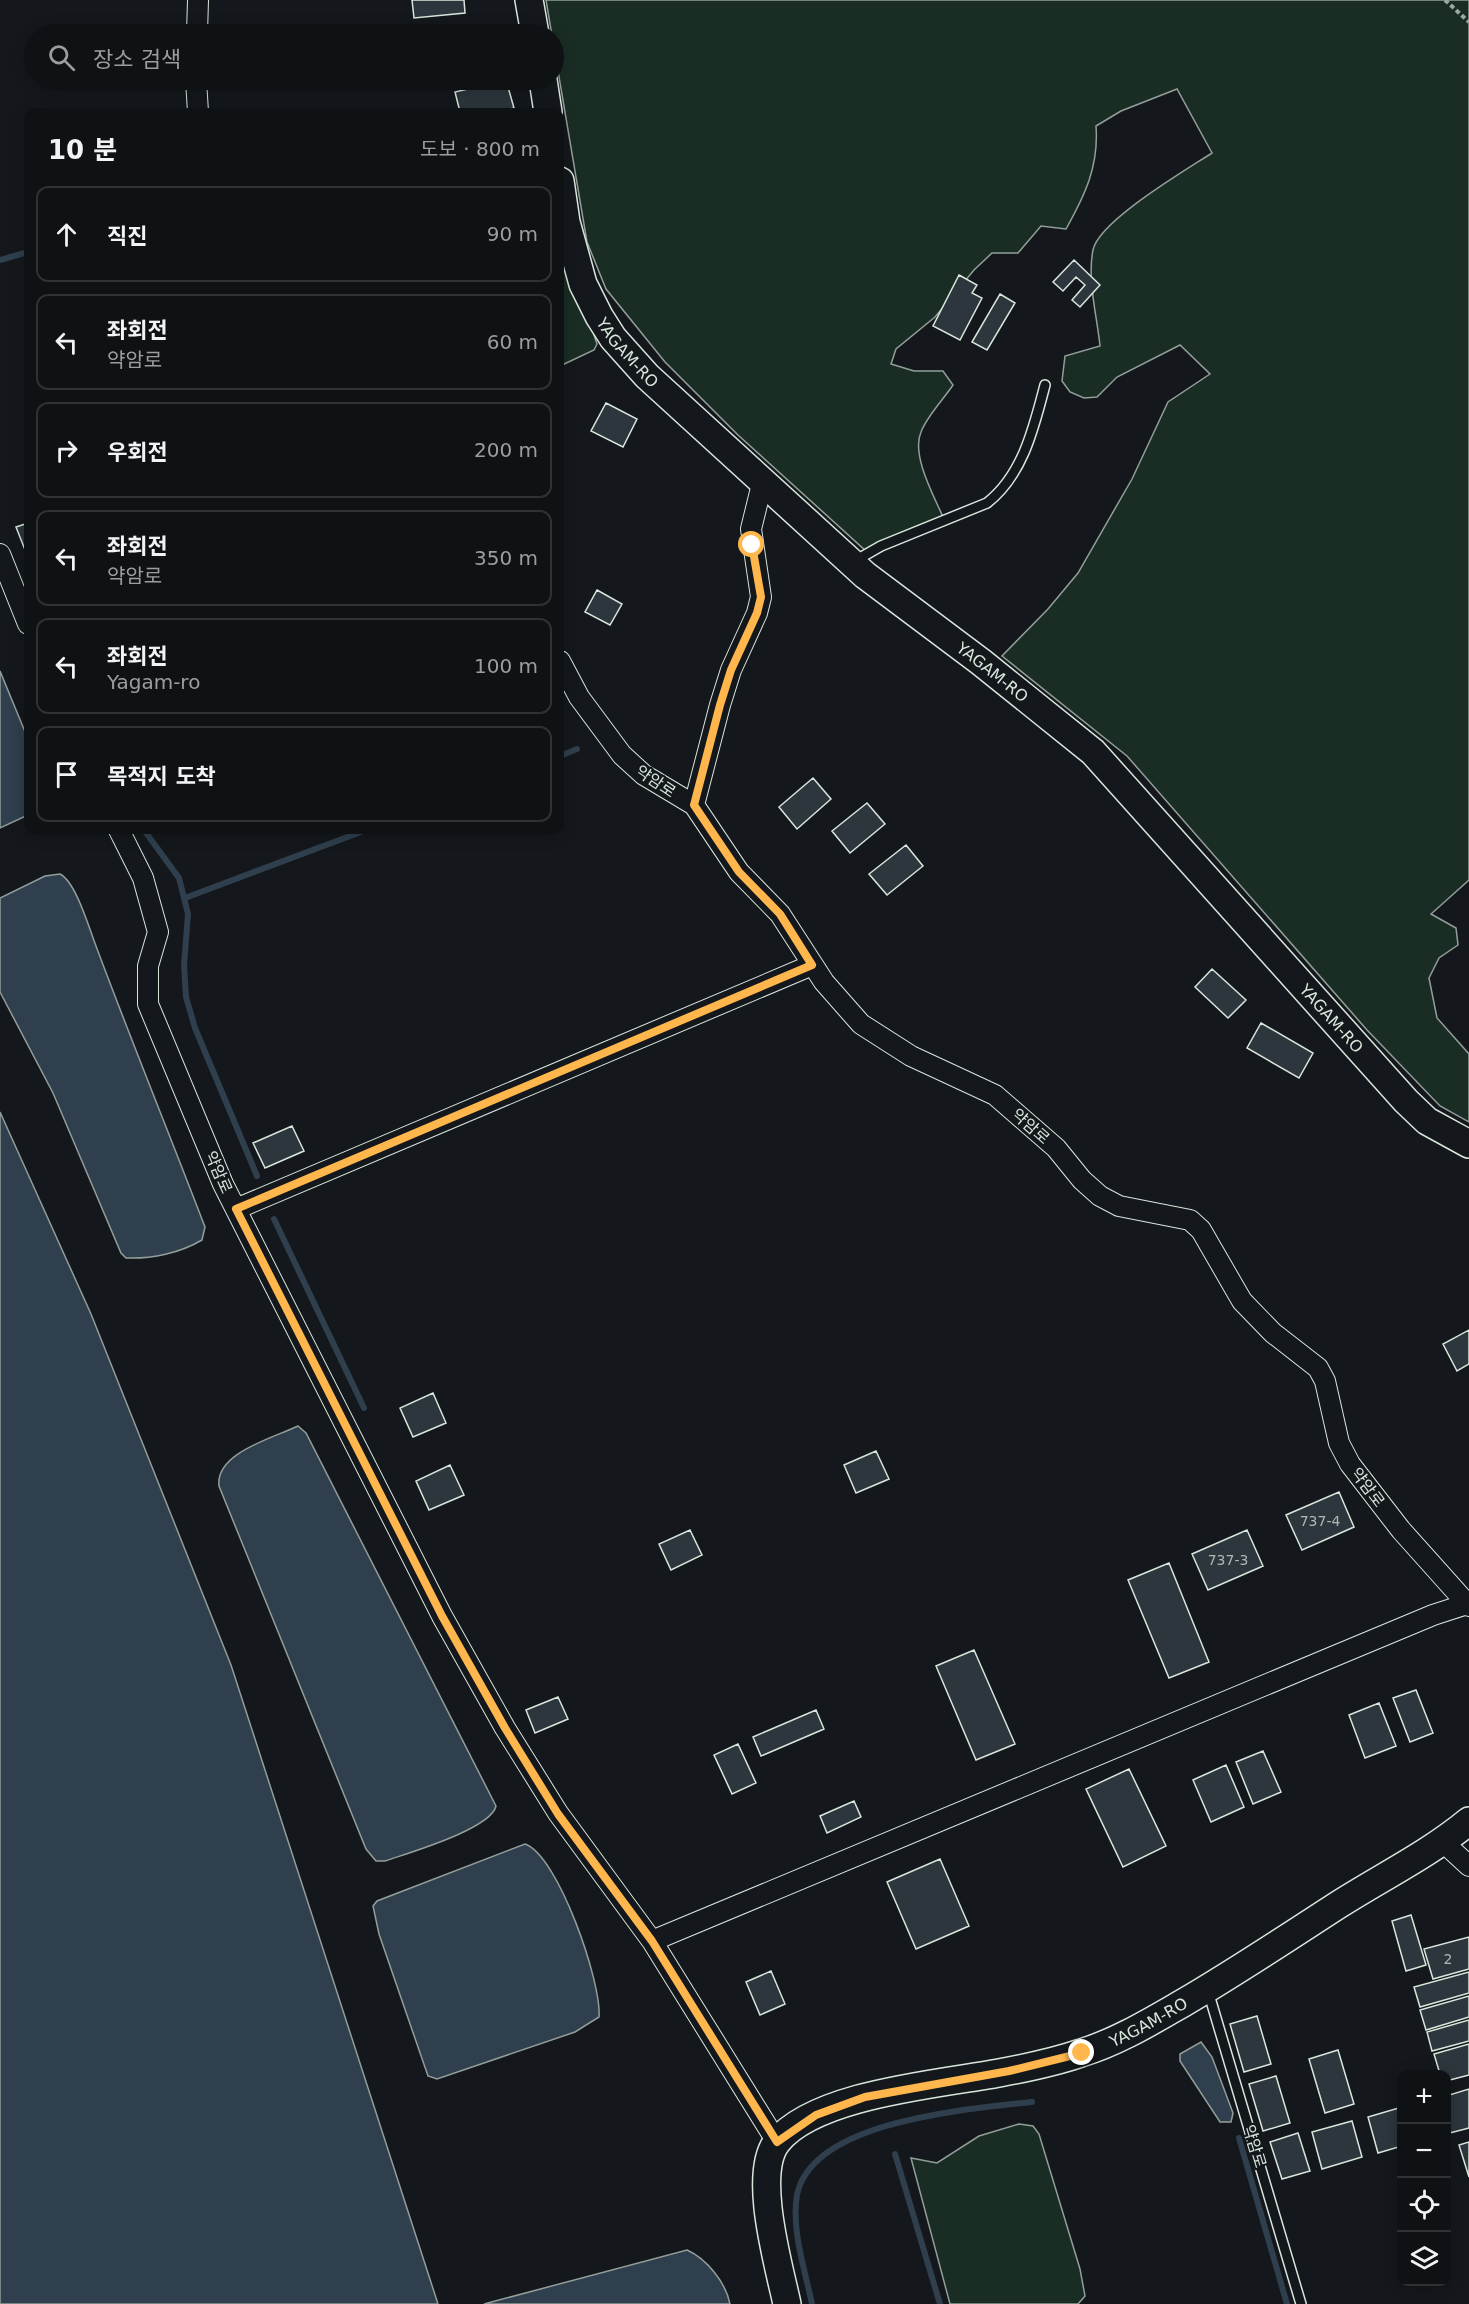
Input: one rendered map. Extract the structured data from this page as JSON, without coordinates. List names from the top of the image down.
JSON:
{
  "streets": {
    "street": ["YAGAM-RO", "약암로"]
  },
  "crossings": [
    ["YAGAM-RO", "약암로"]
  ],
  "house_numbers": ["737-4", "737-3", "2"],
  "page": {
    "search": "장소 검색",
    "heading": ["10 분", "도보 · 800 m"],
    "list": [
      ["직진", "90 m"],
      ["좌회전", "약암로", "60 m"],
      ["우회전", "200 m"],
      ["좌회전", "약암로", "350 m"],
      ["좌회전", "Yagam-ro", "100 m"],
      "목적지 도착"
    ],
    "map_buttons": ["+", "−"]
  }
}
